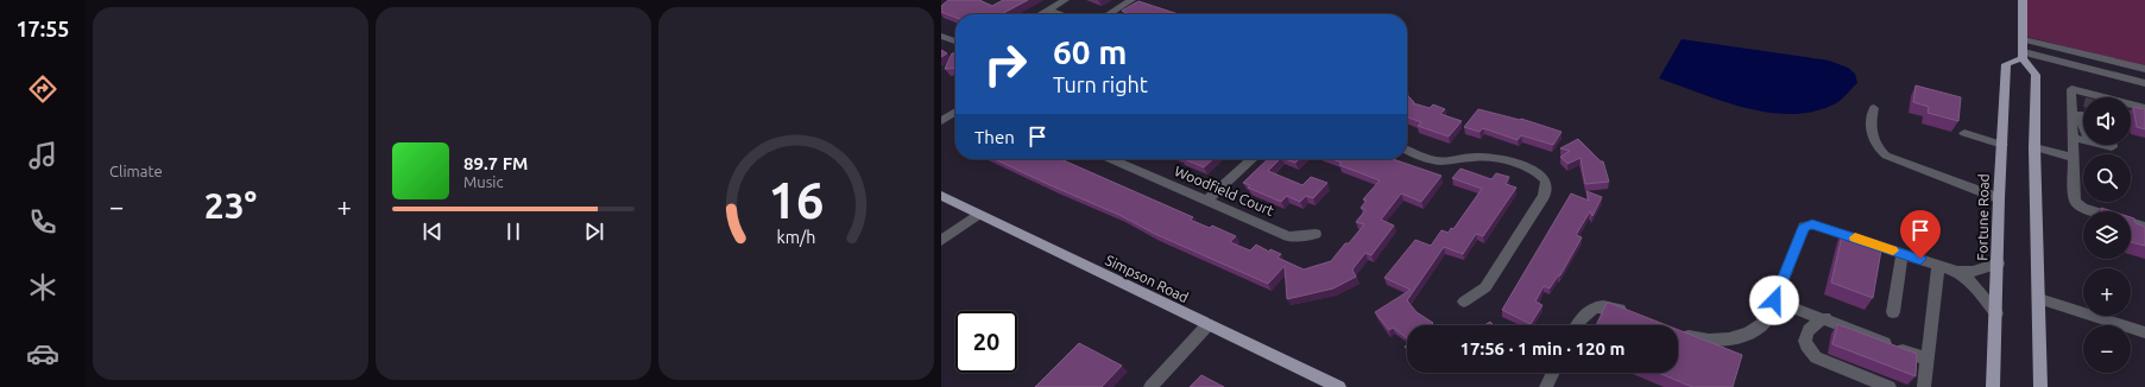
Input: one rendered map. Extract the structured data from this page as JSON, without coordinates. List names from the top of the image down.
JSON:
{
  "streets": {
    "main road": ["Fortune Road", "Simpson Road"],
    "street": ["Woodfield Court"]
  },
  "page": {
    "tabs": "17:55",
    "tile": "Climate",
    "turn": ["60 m", "Turn right"],
    "map_buttons": ["+", "−"],
    "then": "Then",
    "song": ["89.7 FM", "Music"],
    "heat": ["−", "23°", "+"],
    "limit": "20",
    "trip": "17:56 · 1 min · 120 m",
    "gauge": ["16", "km/h"]
  }
}
